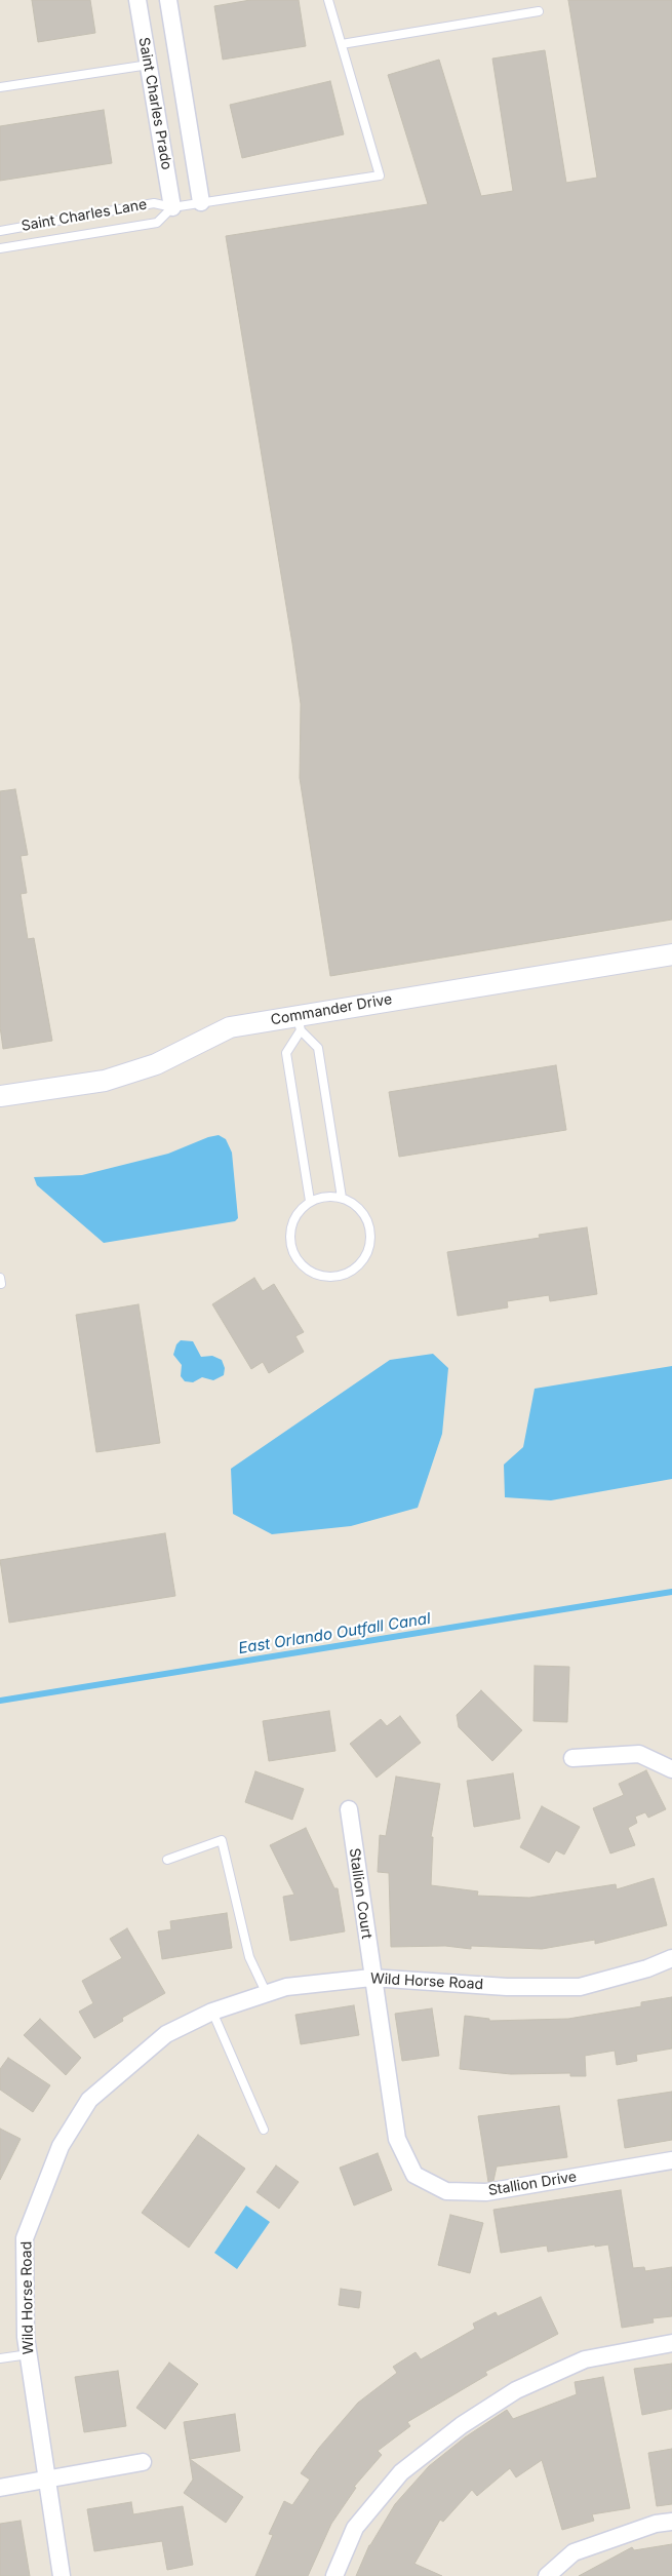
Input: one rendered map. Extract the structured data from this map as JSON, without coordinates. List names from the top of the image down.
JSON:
{
  "streets": {
    "street": [
      "Saint Charles Prado",
      "Commander Drive",
      "Stallion Court",
      "Wild Horse Road",
      "Stallion Drive"
    ],
    "lane": ["Saint Charles Lane"]
  },
  "crossings": [
    ["Saint Charles Prado", "Saint Charles Lane"],
    ["Stallion Court", "Wild Horse Road"],
    ["Stallion Court", "Stallion Drive"],
    ["Wild Horse Road", "Stallion Drive"]
  ],
  "water": ["East Orlando Outfall Canal"]
}
